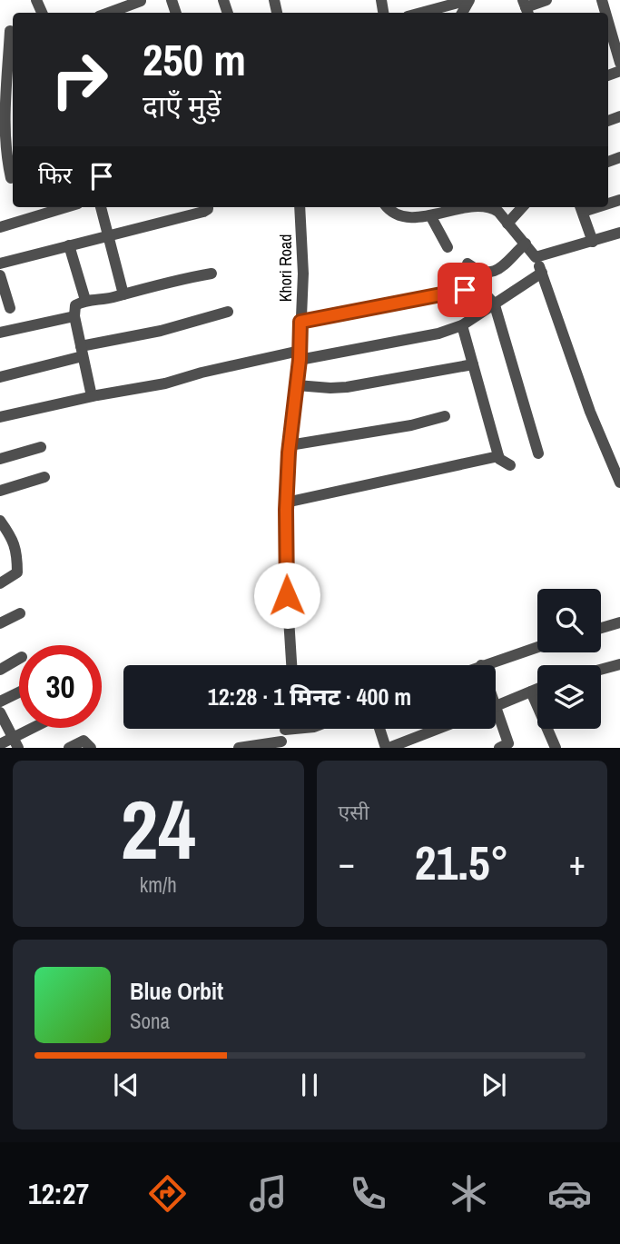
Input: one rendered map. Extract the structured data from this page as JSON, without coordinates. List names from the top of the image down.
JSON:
{
  "streets": {
    "street": ["Khori Road"]
  },
  "page": {
    "turn": ["250 m", "दाएँ मुड़ें"],
    "then": "फिर",
    "limit": "30",
    "trip": "12:28 · 1 मिनट · 400 m",
    "tile": [
      ["24", "km/h"],
      "एसी"
    ],
    "heat": ["−", "21.5°", "+"],
    "song": ["Blue Orbit", "Sona"],
    "tabs": "12:27"
  }
}
